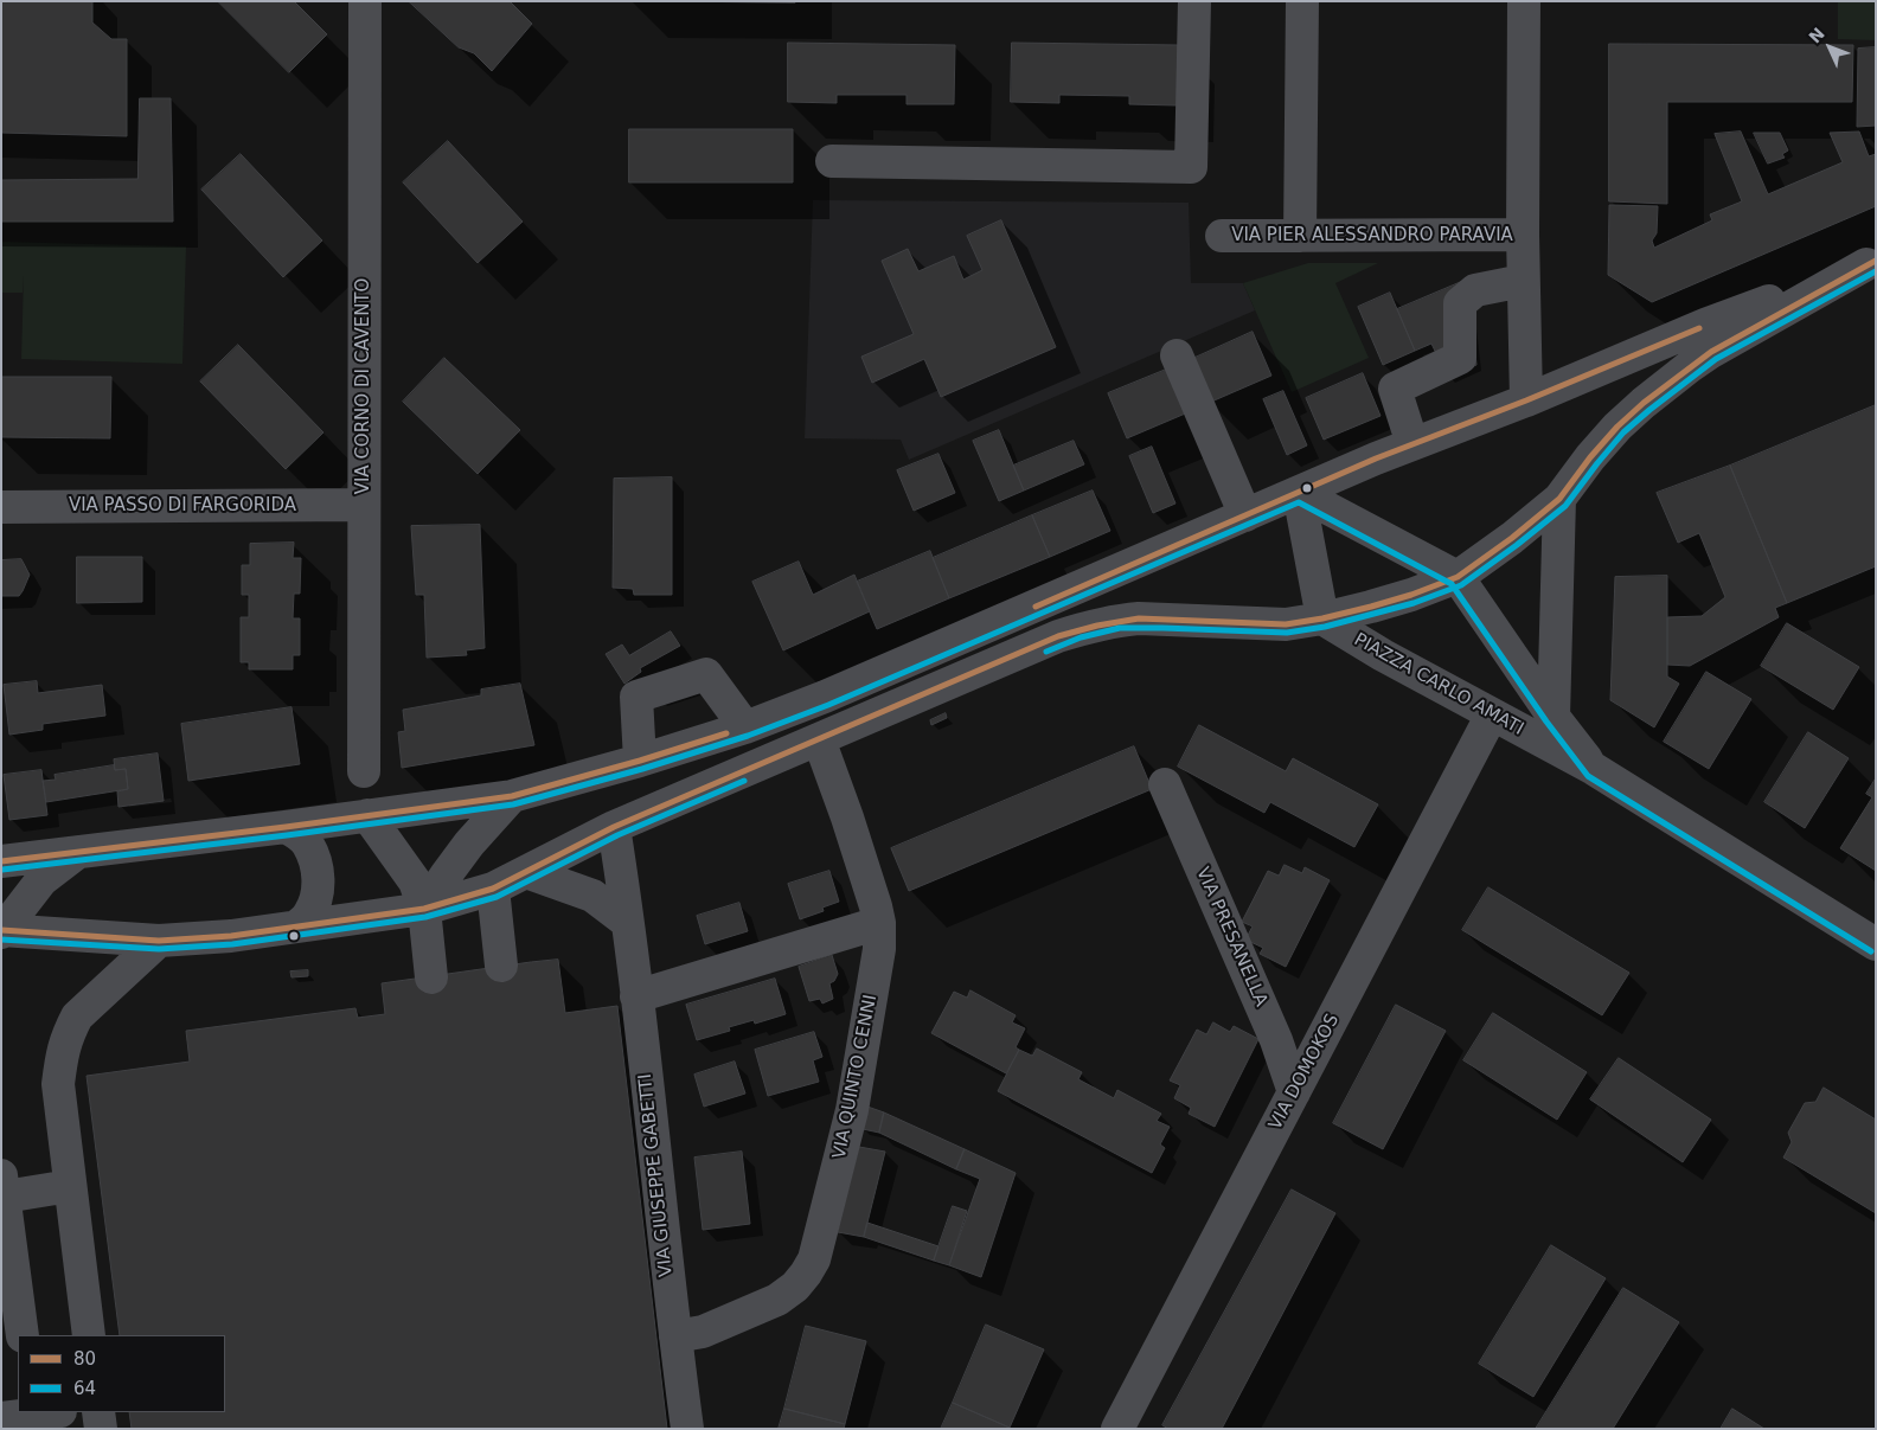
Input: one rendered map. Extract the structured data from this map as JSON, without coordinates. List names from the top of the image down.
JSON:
{
  "streets": {
    "street": [
      "VIA PIER ALESSANDRO PARAVIA",
      "VIA CORNO DI CAVENTO",
      "VIA PASSO DI FARGORIDA",
      "PIAZZA CARLO AMATI",
      "VIA PRESANELLA",
      "VIA DOMOKOS",
      "VIA QUINTO CENNI",
      "VIA GIUSEPPE GABETTI"
    ]
  },
  "crossings": [
    ["VIA CORNO DI CAVENTO", "VIA PASSO DI FARGORIDA"],
    ["PIAZZA CARLO AMATI", "VIA DOMOKOS"],
    ["PIAZZA CARLO AMATI", "VIA QUINTO CENNI"],
    ["PIAZZA CARLO AMATI", "VIA GIUSEPPE GABETTI"],
    ["VIA PRESANELLA", "VIA DOMOKOS"],
    ["VIA QUINTO CENNI", "VIA GIUSEPPE GABETTI"]
  ],
  "lines": ["transit line 80", "transit line 64"],
  "legend": ["80", "64"],
  "north": "top left"
}
